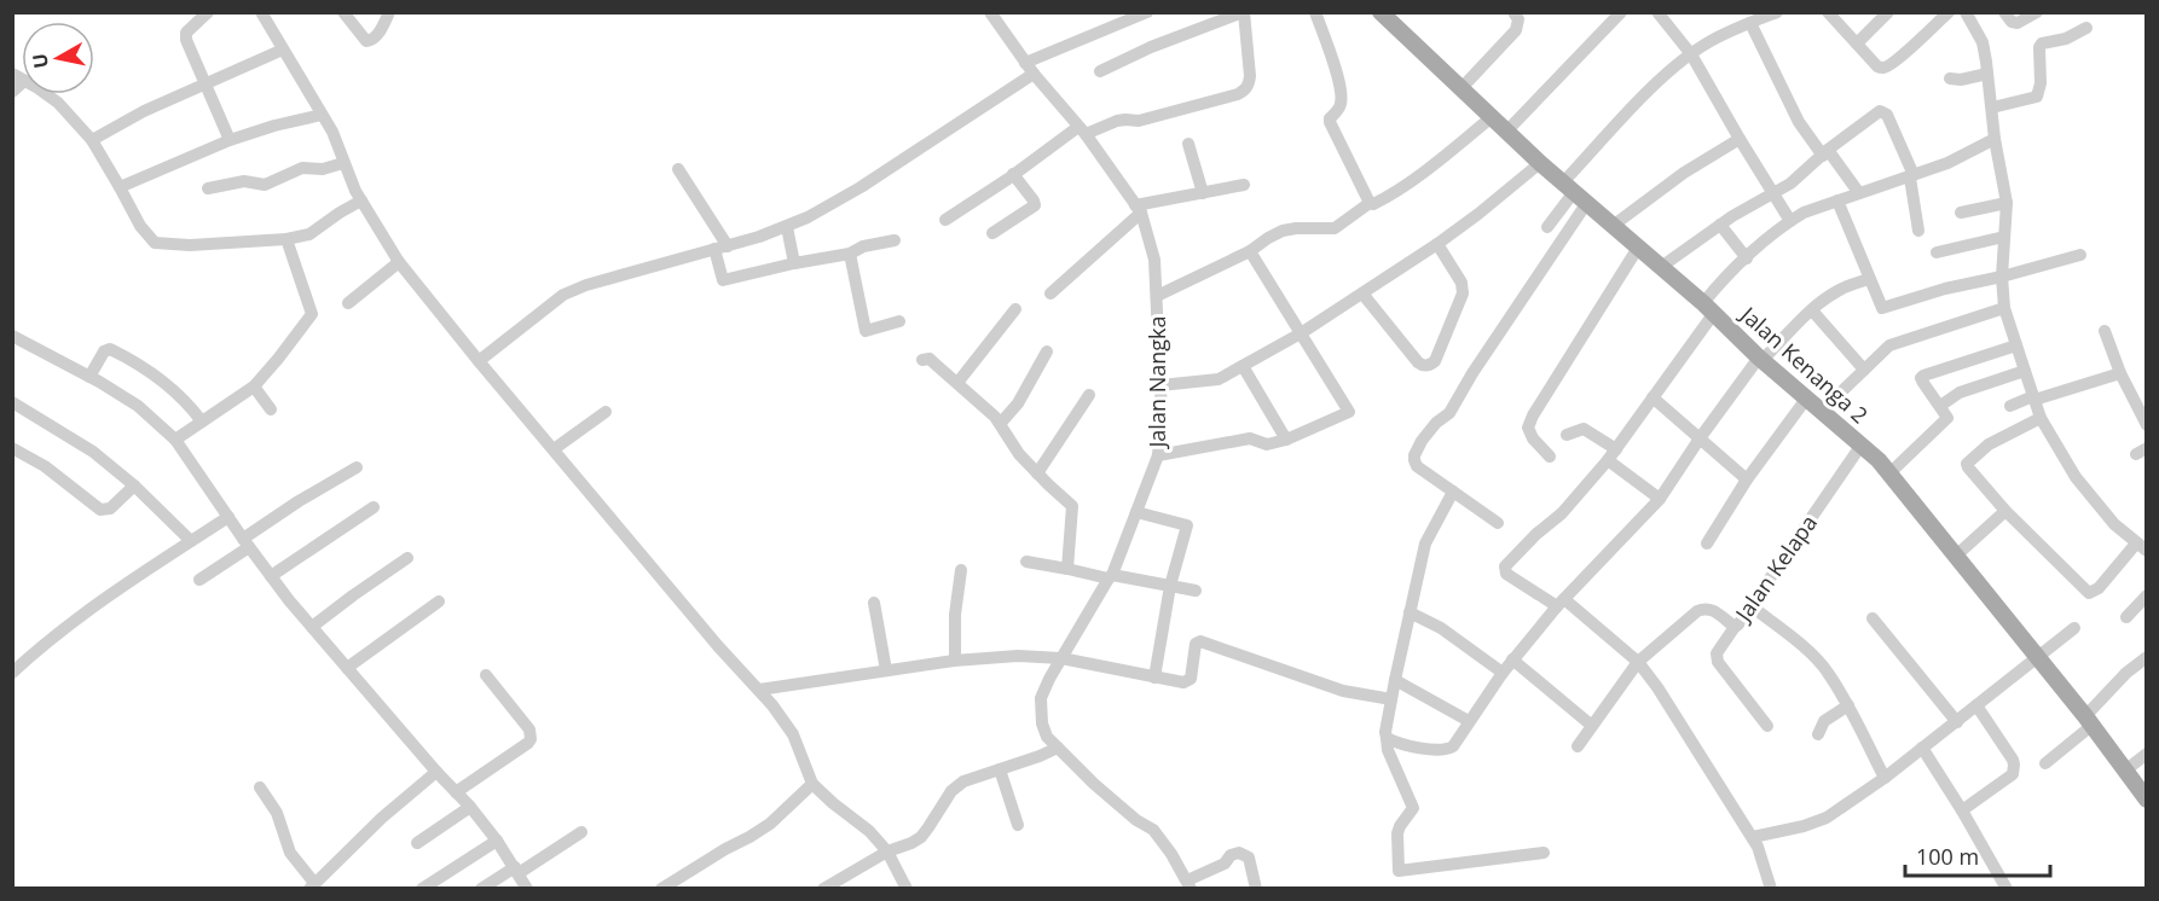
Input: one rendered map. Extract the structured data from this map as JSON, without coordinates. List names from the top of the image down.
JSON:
{
  "streets": {
    "main road": ["Jalan Kenanga 2"],
    "street": ["Jalan Nangka", "Jalan Kelapa"]
  },
  "crossings": [
    ["Jalan Kenanga 2", "Jalan Kelapa"]
  ],
  "scale_bar": "100 m",
  "north": "left"
}
